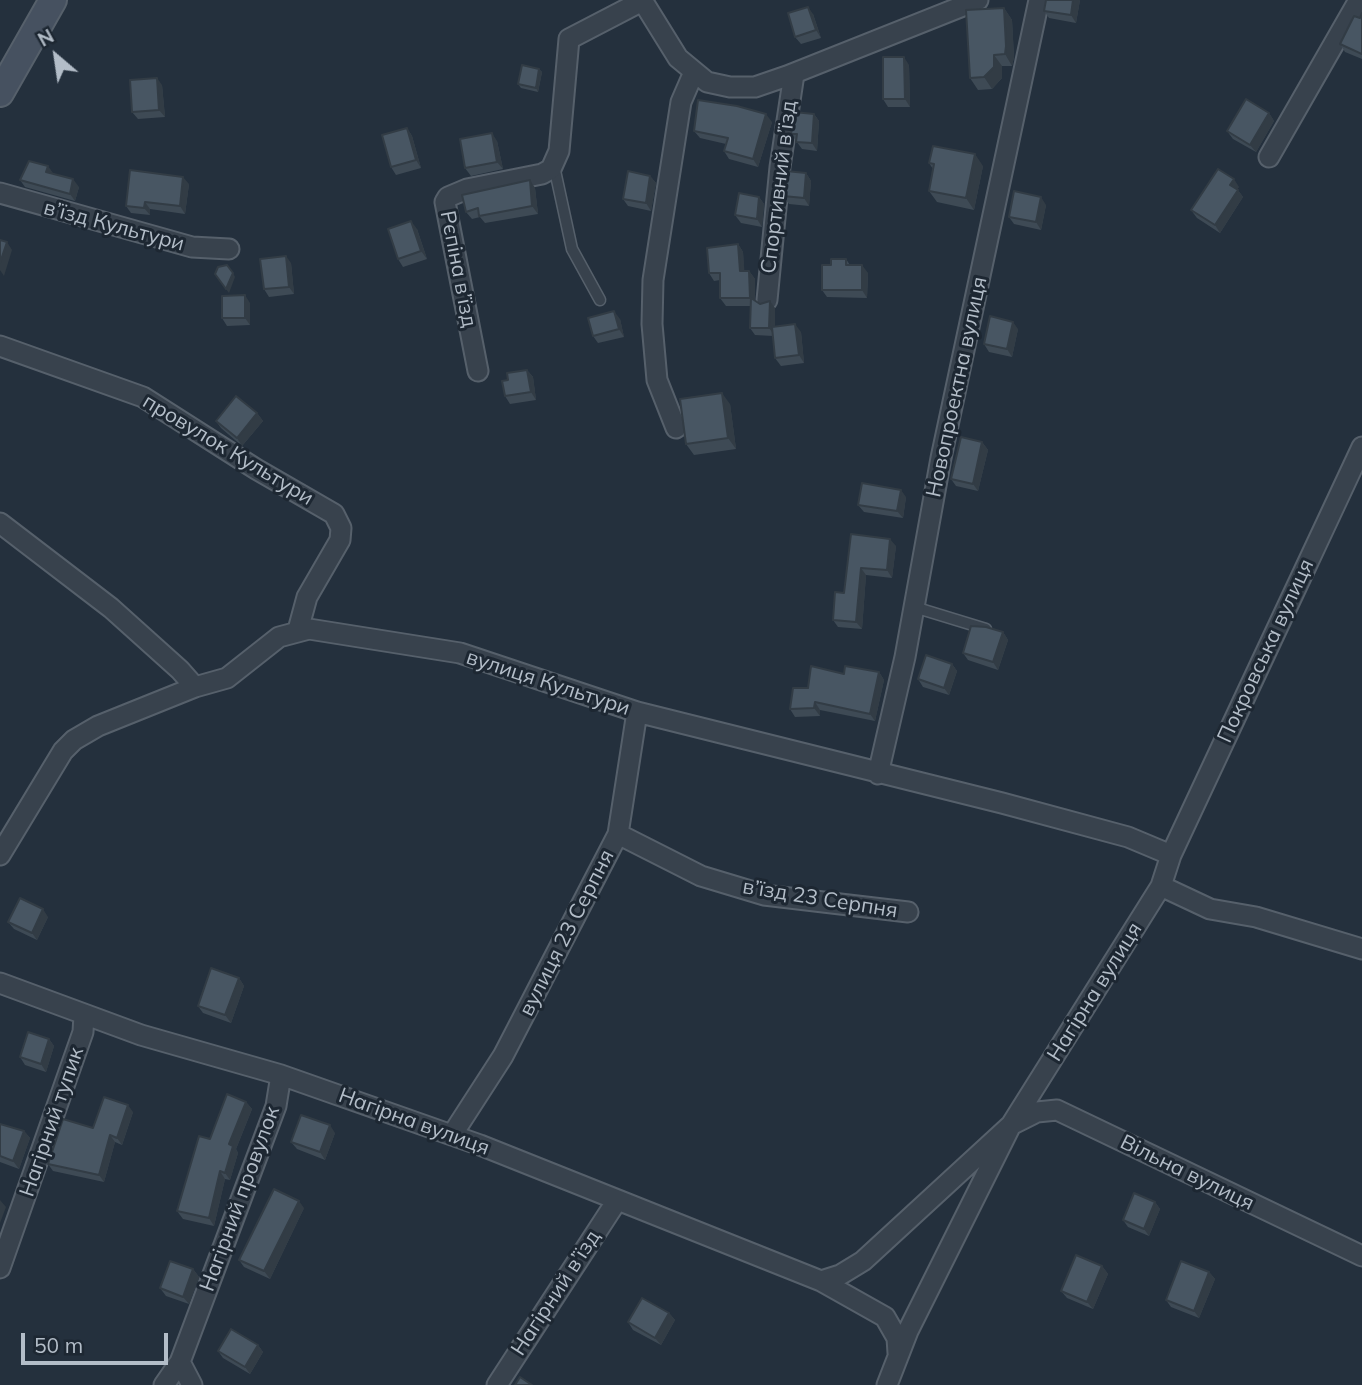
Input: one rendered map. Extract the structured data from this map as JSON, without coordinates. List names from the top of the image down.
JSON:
{
  "streets": {
    "street": [
      "Спортивний в’їзд",
      "в’їзд Культури",
      "Рєпіна в’їзд",
      "Новопроектна вулиця",
      "провулок Культури",
      "Покровська вулиця",
      "вулиця Культури",
      "в’їзд 23 Серпня",
      "вулиця 23 Серпня",
      "Нагірна вулиця",
      "Нагірний тупик",
      "Вільна вулиця",
      "Нагірний провулок",
      "Нагірний в’їзд"
    ]
  },
  "crossings": [
    ["Новопроектна вулиця", "вулиця Культури"],
    ["провулок Культури", "вулиця Культури"],
    ["Покровська вулиця", "вулиця Культури"],
    ["Покровська вулиця", "Нагірна вулиця"],
    ["вулиця Культури", "вулиця 23 Серпня"],
    ["вулиця Культури", "Нагірна вулиця"],
    ["в’їзд 23 Серпня", "вулиця 23 Серпня"],
    ["вулиця 23 Серпня", "Нагірна вулиця"],
    ["Нагірна вулиця", "Нагірний тупик"],
    ["Нагірна вулиця", "Вільна вулиця"],
    ["Нагірна вулиця", "Нагірний провулок"],
    ["Нагірна вулиця", "Нагірний в’їзд"]
  ],
  "scale_bar": "50 m",
  "north": "top left"
}
